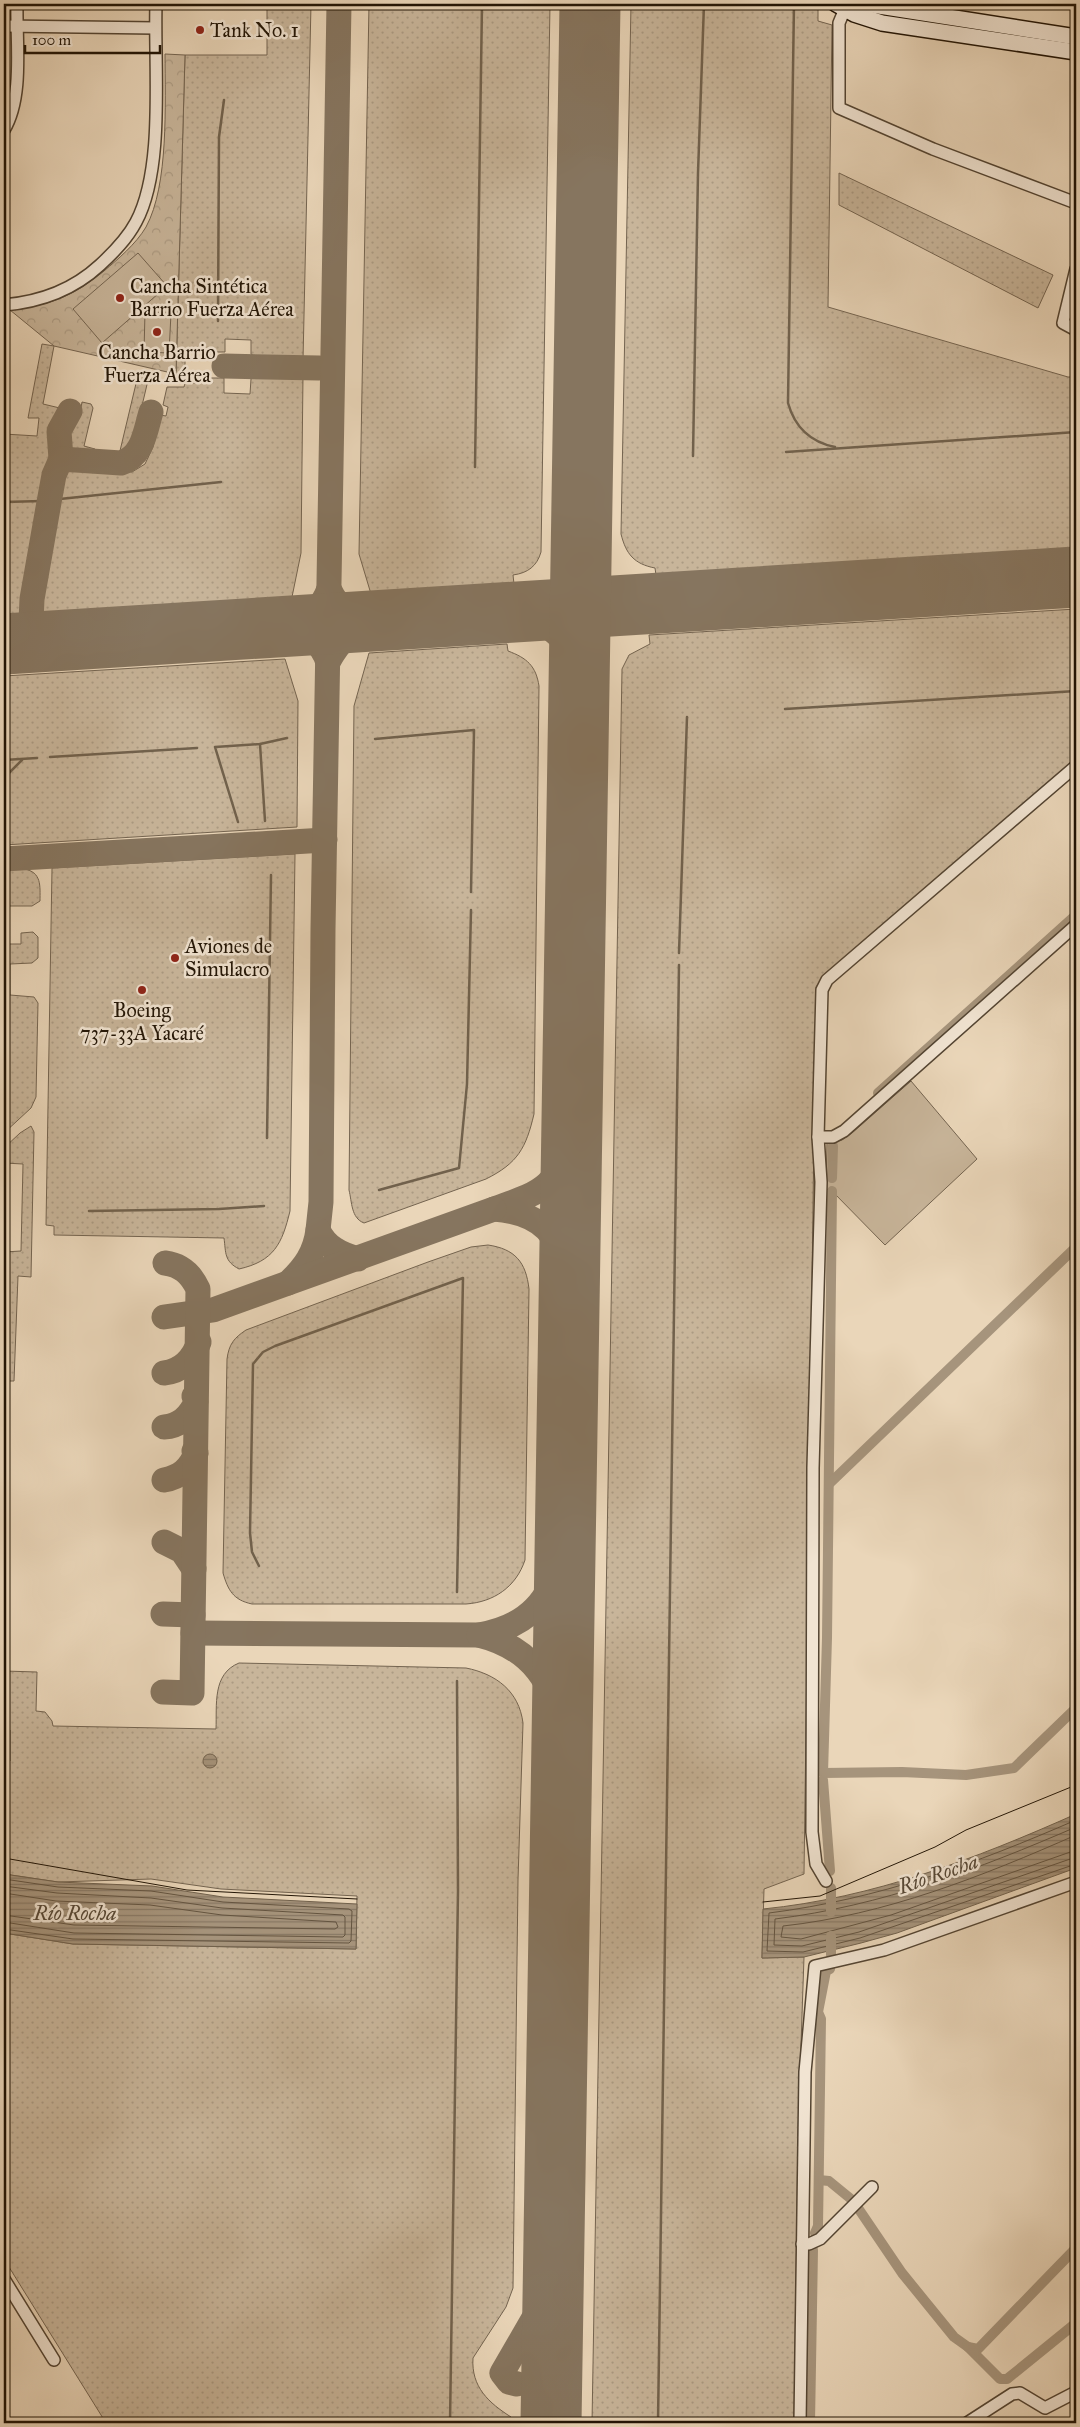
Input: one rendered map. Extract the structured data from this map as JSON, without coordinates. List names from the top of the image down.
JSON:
{
  "water": ["Río Rocha"],
  "places": [
    "Tank No. 1",
    "Cancha Sintética Barrio Fuerza Aérea",
    "Cancha Barrio Fuerza Aérea",
    "Aviones de Simulacro",
    "Boeing 737-33A Yacaré"
  ],
  "scale_bar": "100 m"
}
